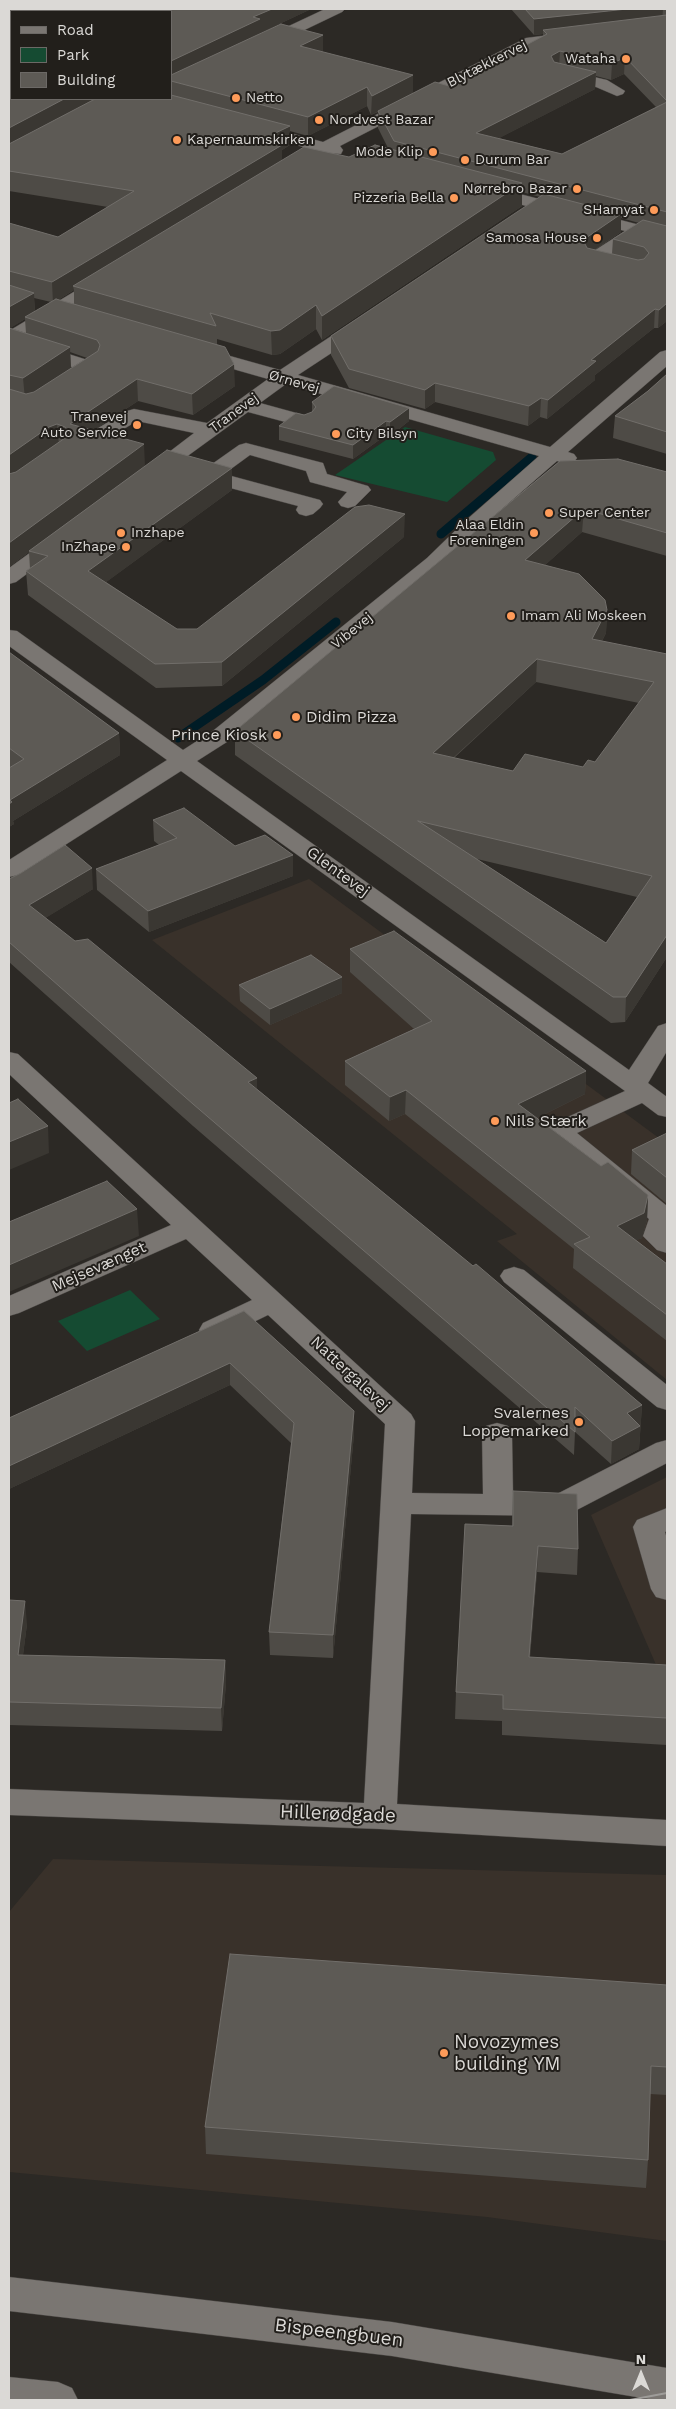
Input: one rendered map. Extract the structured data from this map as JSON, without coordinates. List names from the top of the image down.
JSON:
{
  "streets": {
    "street": [
      "Blytækkervej",
      "Ørnevej",
      "Tranevej",
      "Vibevej",
      "Glentevej",
      "Mejsevænget",
      "Nattergalevej",
      "Hillerødgade",
      "Bispeengbuen"
    ]
  },
  "crossings": [
    ["Ørnevej", "Tranevej"],
    ["Ørnevej", "Vibevej"],
    ["Vibevej", "Glentevej"],
    ["Mejsevænget", "Nattergalevej"],
    ["Nattergalevej", "Hillerødgade"]
  ],
  "places": [
    "Wataha",
    "Netto",
    "Nordvest Bazar",
    "Kapernaumskirken",
    "Mode Klip",
    "Durum Bar",
    "Nørrebro Bazar",
    "Pizzeria Bella",
    "SHamyat",
    "Samosa House",
    "Tranevej Auto Service",
    "City Bilsyn",
    "Super Center",
    "Inzhape",
    "Alaa Eldin Foreningen",
    "InZhape",
    "Imam Ali Moskeen",
    "Didim Pizza",
    "Prince Kiosk",
    "Nils Stærk",
    "Svalernes Loppemarked",
    "Novozymes building YM"
  ],
  "legend": ["Road", "Park", "Building"],
  "north": "top"
}
